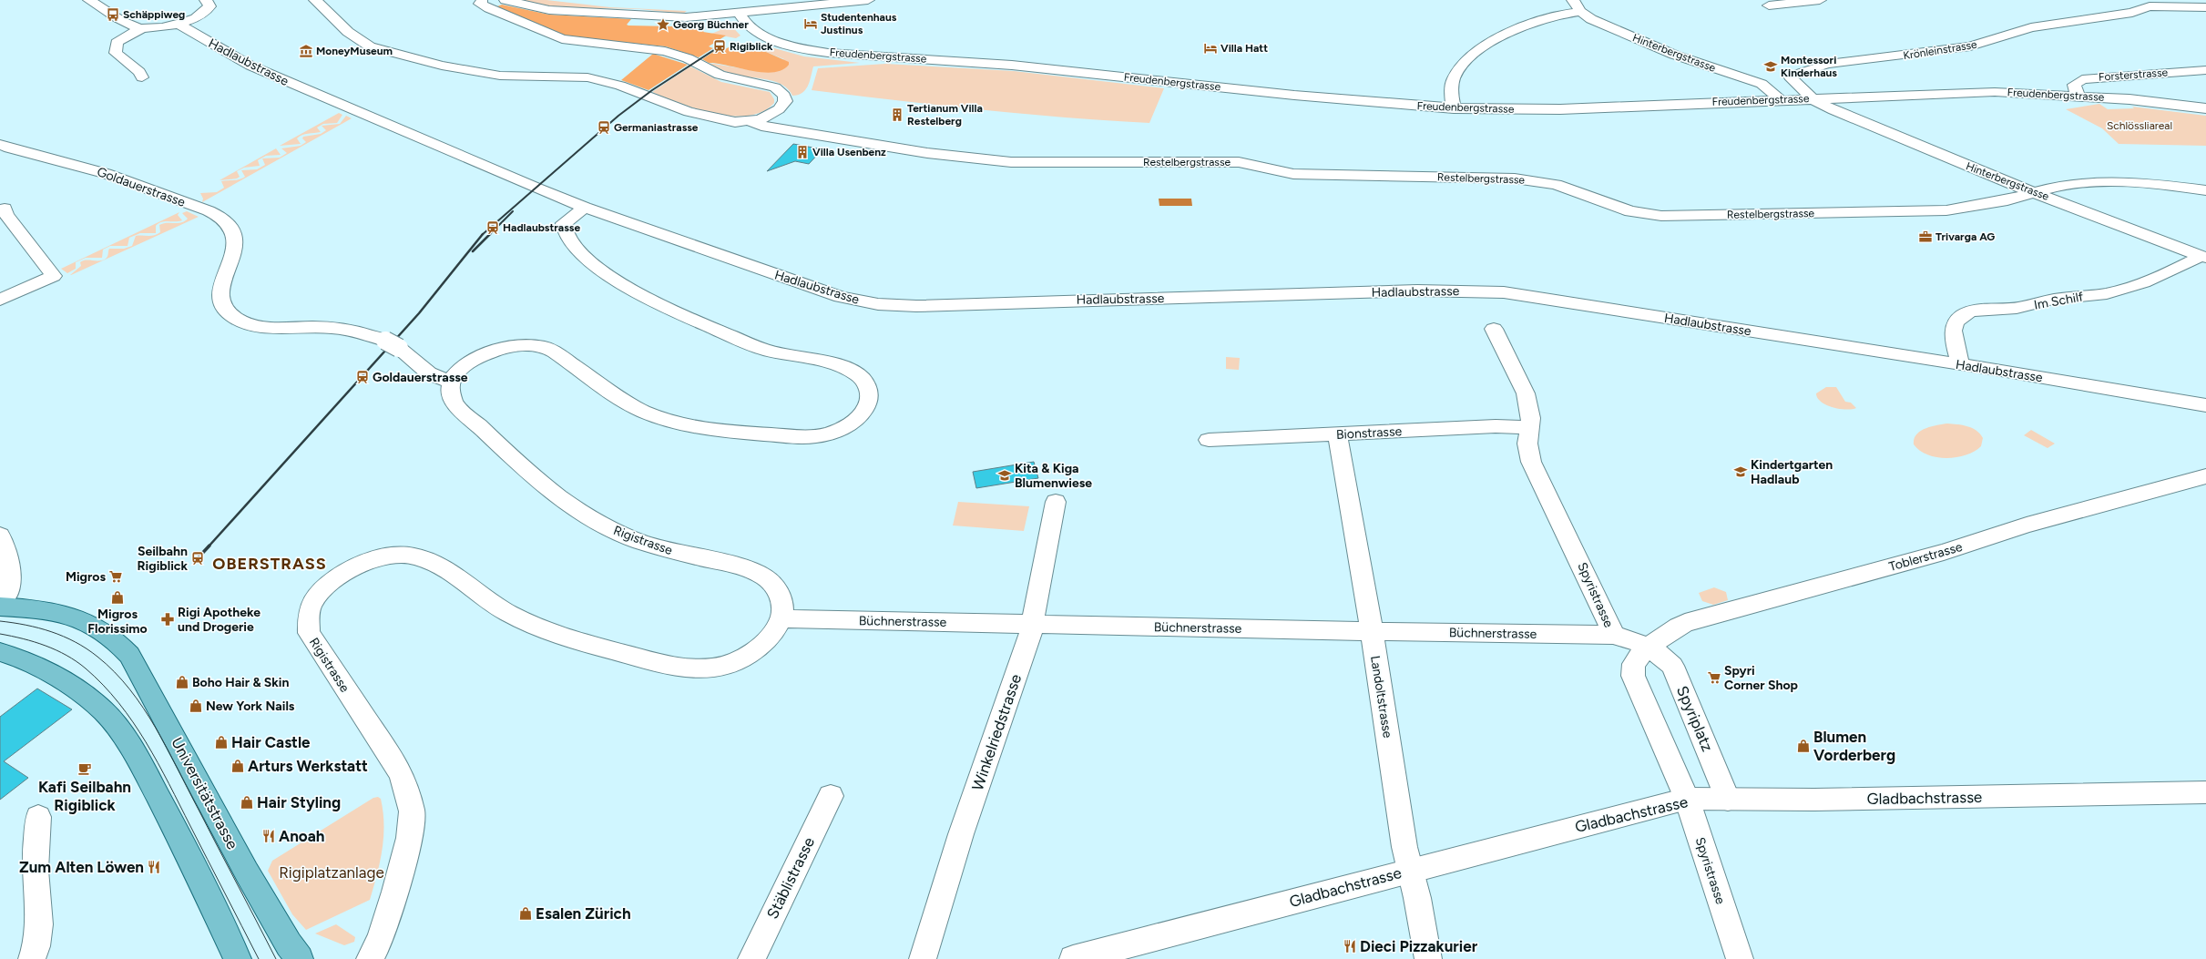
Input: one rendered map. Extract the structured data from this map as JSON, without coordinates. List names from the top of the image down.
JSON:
{
  "streets": {
    "main road": ["Universitätstrasse"],
    "street": [
      "Krönleinstrasse",
      "Hinterbergstrasse",
      "Freudenbergstrasse",
      "Hadlaubstrasse",
      "Forsterstrasse",
      "Restelbergstrasse",
      "Goldauerstrasse",
      "Im Schilf",
      "Bionstrasse",
      "Rigistrasse",
      "Toblerstrasse",
      "Spyristrasse",
      "Büchnerstrasse",
      "Landoltstrasse",
      "Spyriplatz",
      "Winkelriedstrasse",
      "Gladbachstrasse",
      "Stäblistrasse"
    ]
  },
  "crossings": [
    ["Krönleinstrasse", "Hinterbergstrasse"],
    ["Krönleinstrasse", "Freudenbergstrasse"],
    ["Hinterbergstrasse", "Freudenbergstrasse"],
    ["Hinterbergstrasse", "Restelbergstrasse"],
    ["Hinterbergstrasse", "Im Schilf"],
    ["Freudenbergstrasse", "Forsterstrasse"],
    ["Hadlaubstrasse", "Im Schilf"],
    ["Goldauerstrasse", "Rigistrasse"],
    ["Bionstrasse", "Spyristrasse"],
    ["Bionstrasse", "Landoltstrasse"],
    ["Rigistrasse", "Büchnerstrasse"],
    ["Toblerstrasse", "Spyristrasse"],
    ["Toblerstrasse", "Spyriplatz"],
    ["Spyristrasse", "Büchnerstrasse"],
    ["Spyristrasse", "Spyriplatz"],
    ["Spyristrasse", "Gladbachstrasse"],
    ["Büchnerstrasse", "Landoltstrasse"],
    ["Büchnerstrasse", "Winkelriedstrasse"],
    ["Landoltstrasse", "Gladbachstrasse"],
    ["Spyriplatz", "Gladbachstrasse"]
  ],
  "districts": ["OBERSTRASS"],
  "parks": ["Schlössliareal", "Rigiplatzanlage"],
  "places": {
    "bus stop": ["Schäppiweg"],
    "hotel": ["Studentenhaus Justinus", "Villa Hatt"],
    "place": ["Georg Büchner"],
    "station": [
      "Rigiblick",
      "Germaniastrasse",
      "Hadlaubstrasse",
      "Goldauerstrasse",
      "Seilbahn Rigiblick"
    ],
    "museum": ["MoneyMuseum"],
    "school or university": ["Montessori Kinderhaus", "Kindertgarten Hadlaub", "Kita & Kiga Blumenwiese"],
    "building": ["Tertianum Villa Restelberg", "Villa Usenbenz"],
    "office": ["Trivarga AG"],
    "supermarket": ["Migros", "Spyri Corner Shop"],
    "shop": [
      "Migros Florissimo",
      "Boho Hair & Skin",
      "New York Nails",
      "Hair Castle",
      "Blumen Vorderberg",
      "Arturs Werkstatt",
      "Hair Styling",
      "Esalen Zürich"
    ],
    "pharmacy": ["Rigi Apotheke und Drogerie"],
    "cafe": ["Kafi Seilbahn Rigiblick"],
    "restaurant": ["Anoah", "Zum Alten Löwen", "Dieci Pizzakurier"]
  }
}
